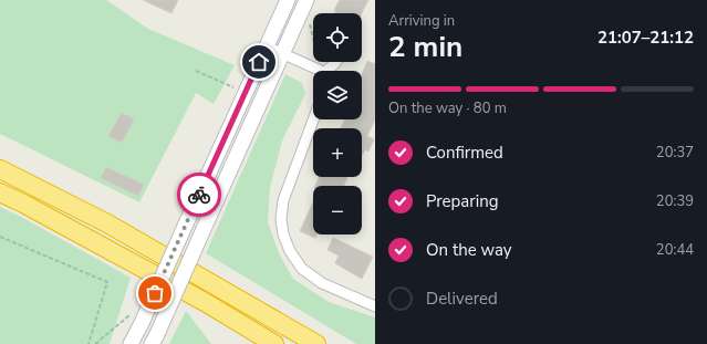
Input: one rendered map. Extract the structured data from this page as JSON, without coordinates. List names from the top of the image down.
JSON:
{
  "page": {
    "heading": ["2 min", "Arriving in", "21:07–21:12"],
    "map_buttons": ["+", "−"],
    "bar": "On the way · 80 m",
    "list": [
      ["Confirmed", "20:37"],
      ["Preparing", "20:39"],
      ["On the way", "20:44"],
      "Delivered"
    ]
  }
}
